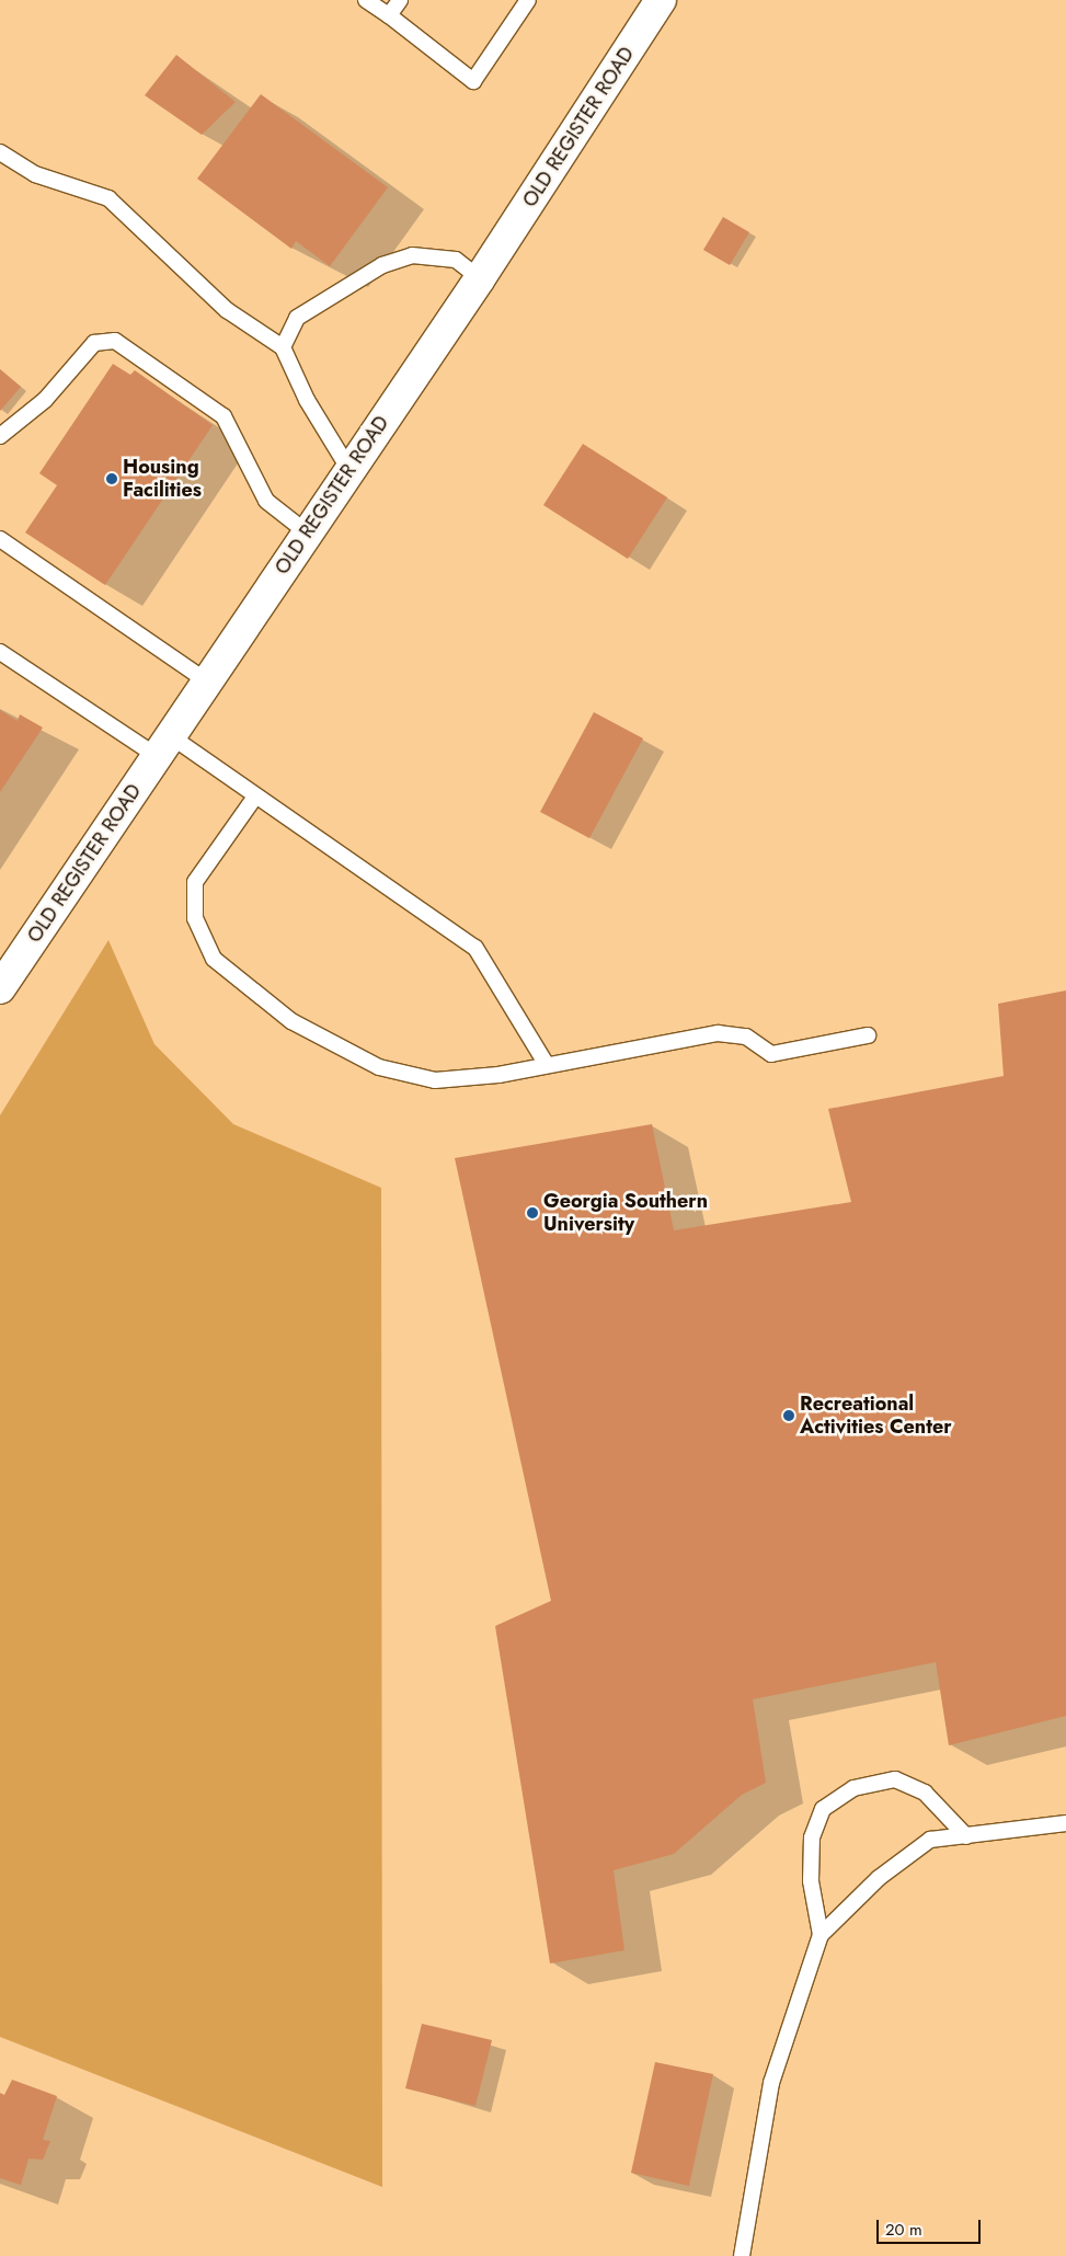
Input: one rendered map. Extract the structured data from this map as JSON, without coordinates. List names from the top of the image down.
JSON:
{
  "streets": {
    "street": ["OLD REGISTER ROAD"]
  },
  "places": ["Housing Facilities", "Georgia Southern University", "Recreational Activities Center"],
  "scale_bar": "20 m"
}
